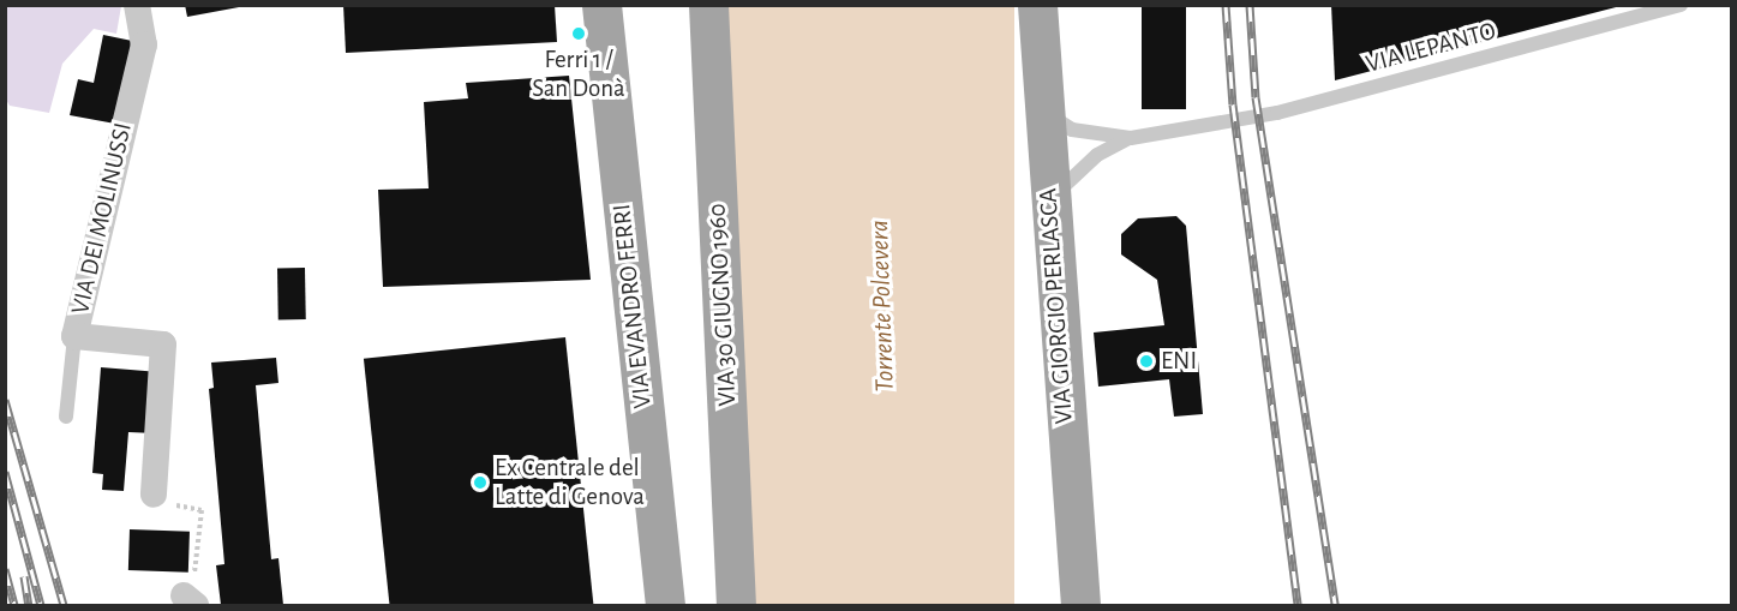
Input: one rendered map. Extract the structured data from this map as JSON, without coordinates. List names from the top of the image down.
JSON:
{
  "streets": {
    "main road": ["VIA 30 GIUGNO 1960", "VIA EVANDRO FERRI", "VIA GIORGIO PERLASCA"],
    "street": ["VIA DEI MOLINUSSI"],
    "lane": ["VIA LEPANTO"]
  },
  "water": ["Torrente Polcevera"],
  "places": ["Ferri 1 / San Donà", "ENI", "Ex Centrale del Latte di Genova"]
}
